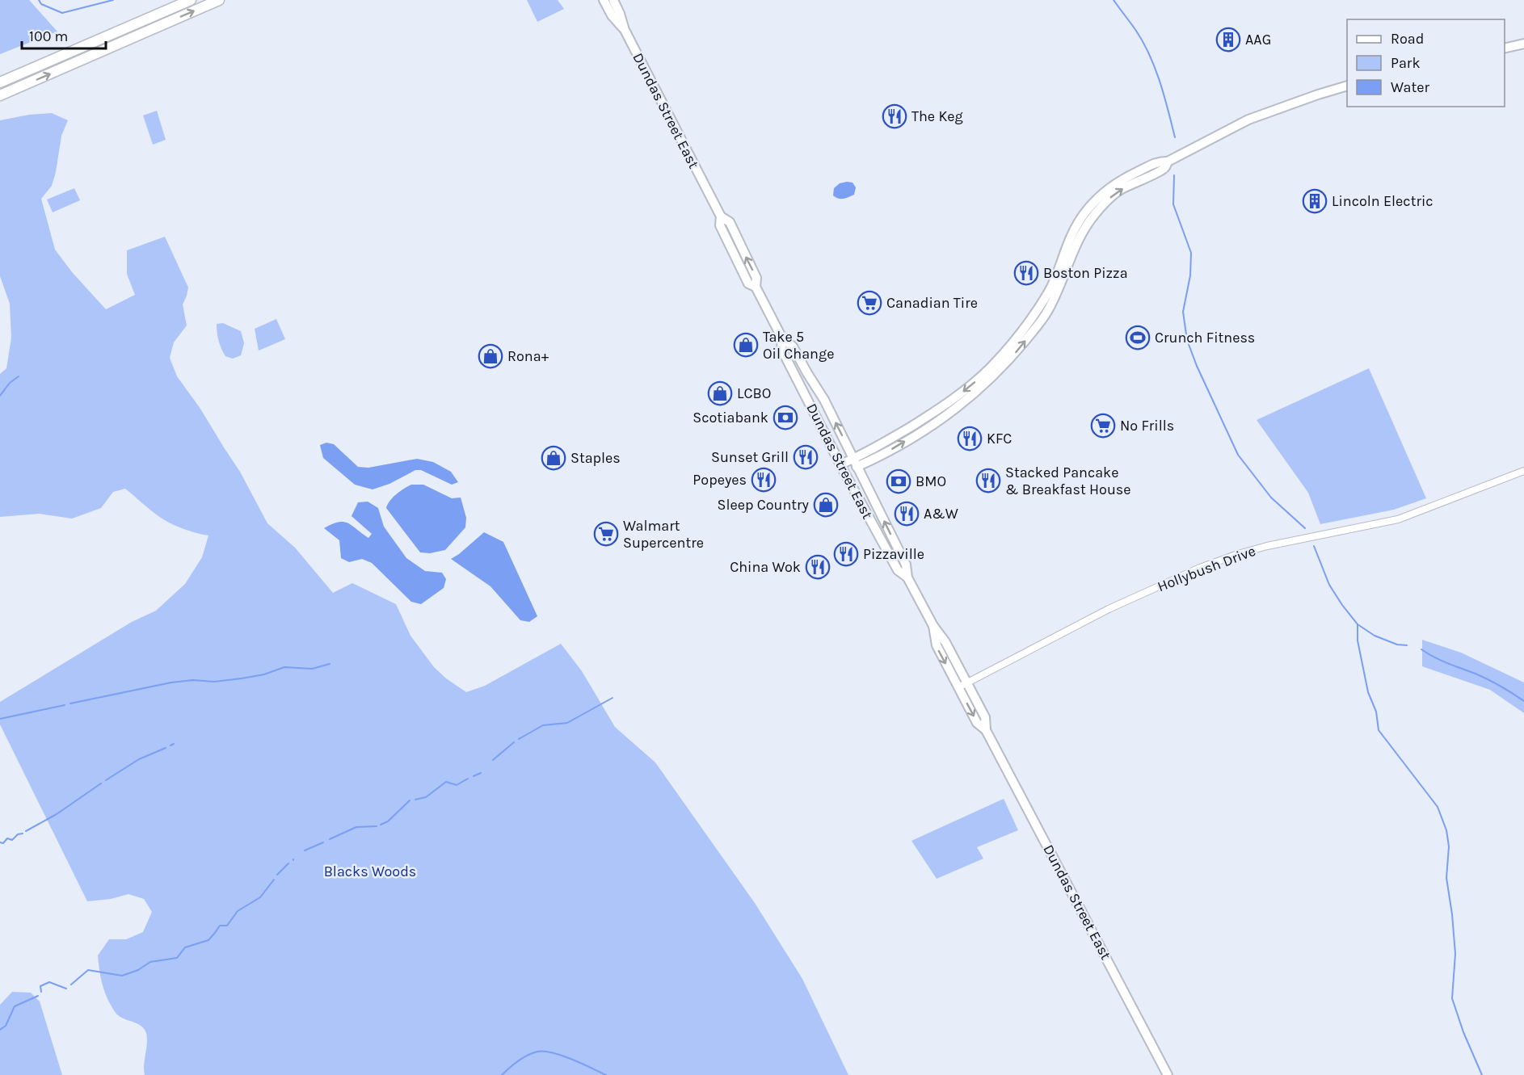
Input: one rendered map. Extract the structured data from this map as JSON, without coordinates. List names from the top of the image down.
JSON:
{
  "streets": {
    "main road": ["Dundas Street East"],
    "street": ["Hollybush Drive"]
  },
  "crossings": [
    ["Dundas Street East", "Hollybush Drive"]
  ],
  "parks": ["Blacks Woods"],
  "places": {
    "building": ["AAG", "Lincoln Electric"],
    "restaurant": [
      "The Keg",
      "Boston Pizza",
      "KFC",
      "Sunset Grill",
      "Popeyes",
      "Stacked Pancake & Breakfast House",
      "A&W",
      "Pizzaville",
      "China Wok"
    ],
    "supermarket": ["Canadian Tire", "No Frills", "Walmart Supercentre"],
    "sports": ["Crunch Fitness"],
    "shop": [
      "Take 5 Oil Change",
      "Rona+",
      "LCBO",
      "Staples",
      "Sleep Country"
    ],
    "bank": ["Scotiabank", "BMO"]
  },
  "legend": ["Road", "Park", "Water"],
  "scale_bar": "100 m"
}
